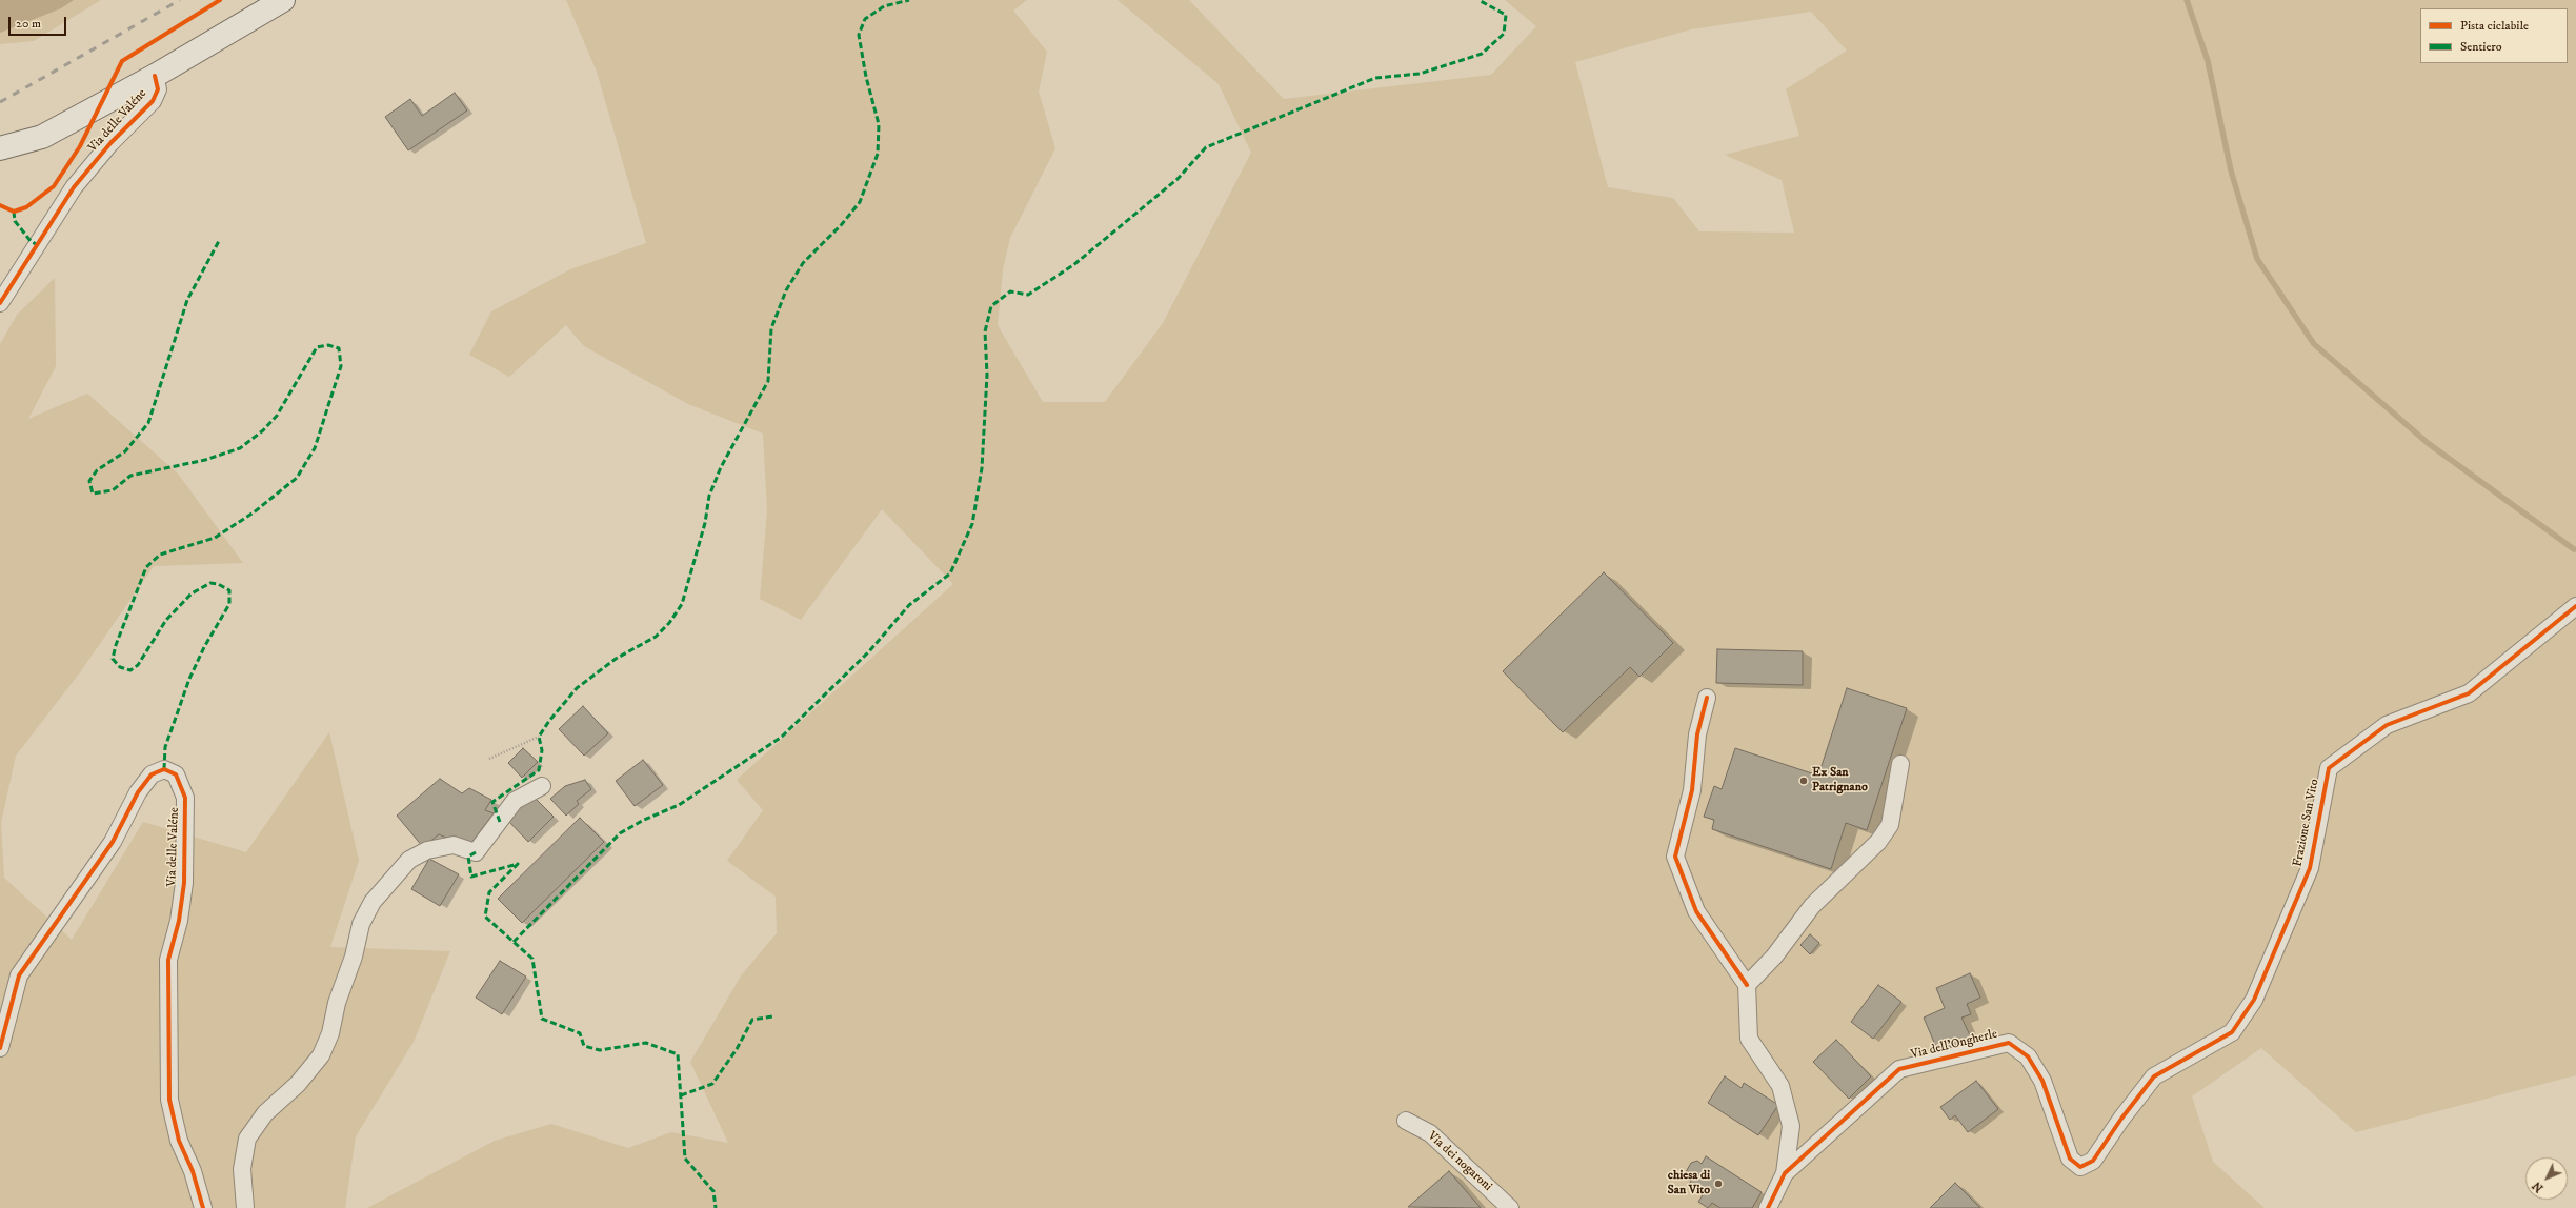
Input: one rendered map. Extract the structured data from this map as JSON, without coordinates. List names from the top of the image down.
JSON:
{
  "streets": {
    "street": [
      "Via delle Valéne",
      "Frazione San Vito",
      "Via dell'Ongherle",
      "Via dei nogaroni"
    ]
  },
  "crossings": [
    ["Frazione San Vito", "Via dell'Ongherle"]
  ],
  "places": ["Ex San Patrignano", "chiesa di San Vito"],
  "legend": ["Pista ciclabile", "Sentiero"],
  "scale_bar": "20 m",
  "north": "bottom left"
}
